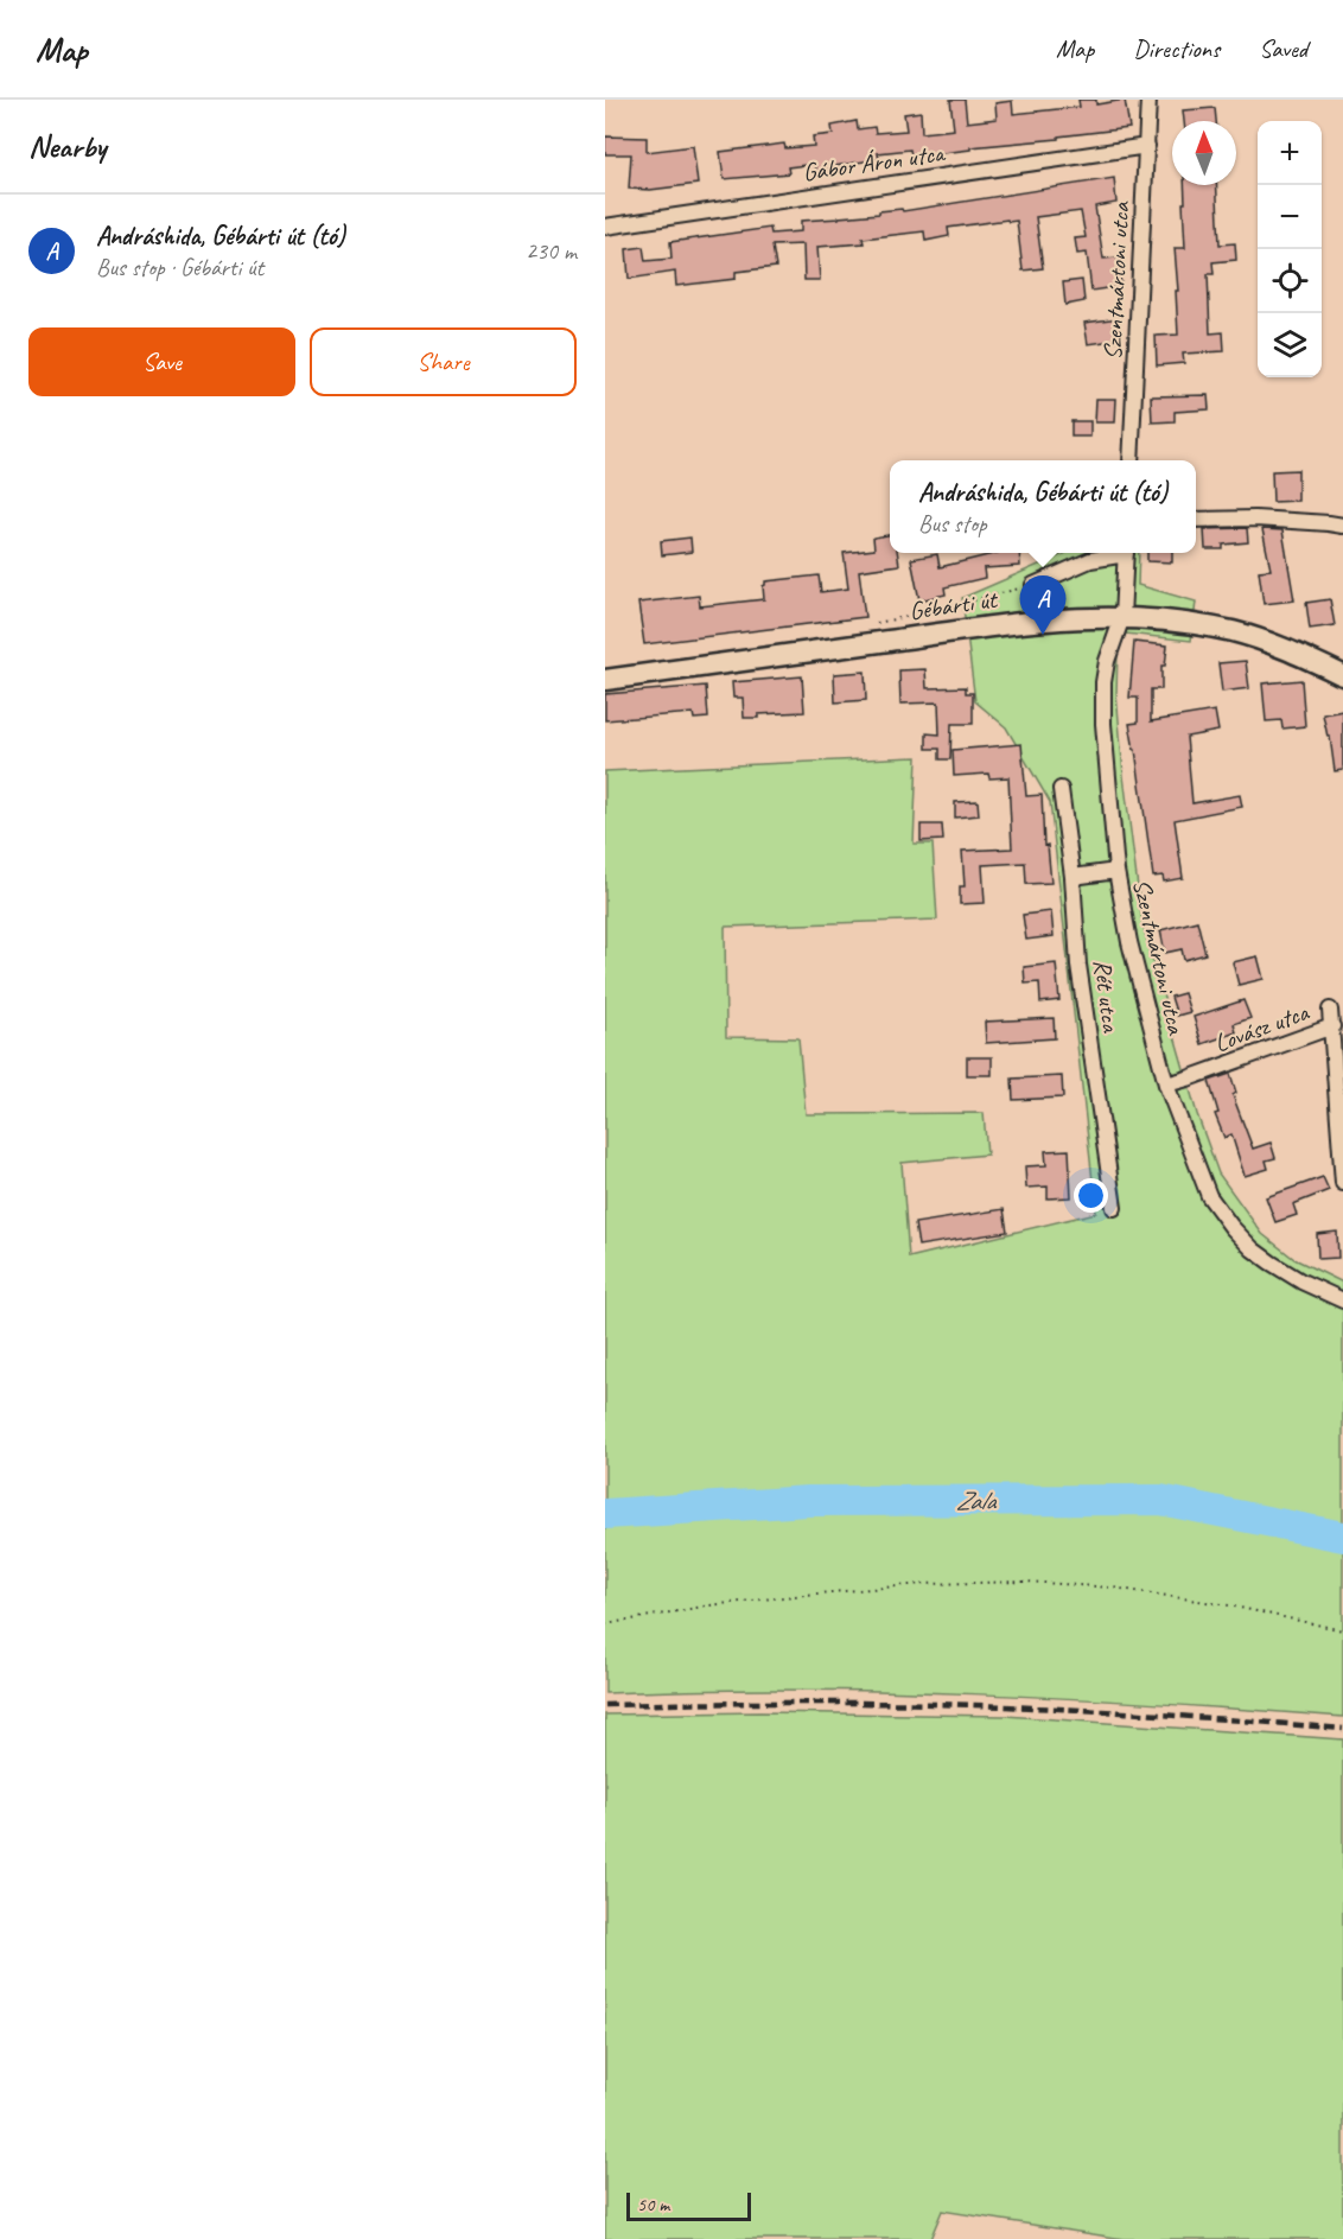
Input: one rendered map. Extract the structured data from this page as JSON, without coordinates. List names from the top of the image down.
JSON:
{
  "streets": {
    "main road": ["Gébárti út"],
    "street": [
      "Gábor Áron utca",
      "Szentmártoni utca",
      "Rét utca",
      "Lovász utca"
    ]
  },
  "crossings": [
    ["Gábor Áron utca", "Szentmártoni utca"],
    ["Szentmártoni utca", "Gébárti út"],
    ["Szentmártoni utca", "Lovász utca"]
  ],
  "water": ["Zala"],
  "scale_bar": "50 m",
  "north": "top",
  "page": {
    "header": "Map",
    "nav": ["Map", "Directions", "Saved"],
    "heading": "Nearby",
    "map_buttons": ["+", "−"],
    "list": [
      {
        "mark": "A",
        "name": "Andráshida, Gébárti út (tó)",
        "note": "Bus stop · Gébárti út",
        "value": "230 m"
      }
    ],
    "buttons": ["Save", "Share"],
    "popup": ["Andráshida, Gébárti út (tó)", "Bus stop"],
    "pins": "A",
    "scale": "50 m"
  }
}
